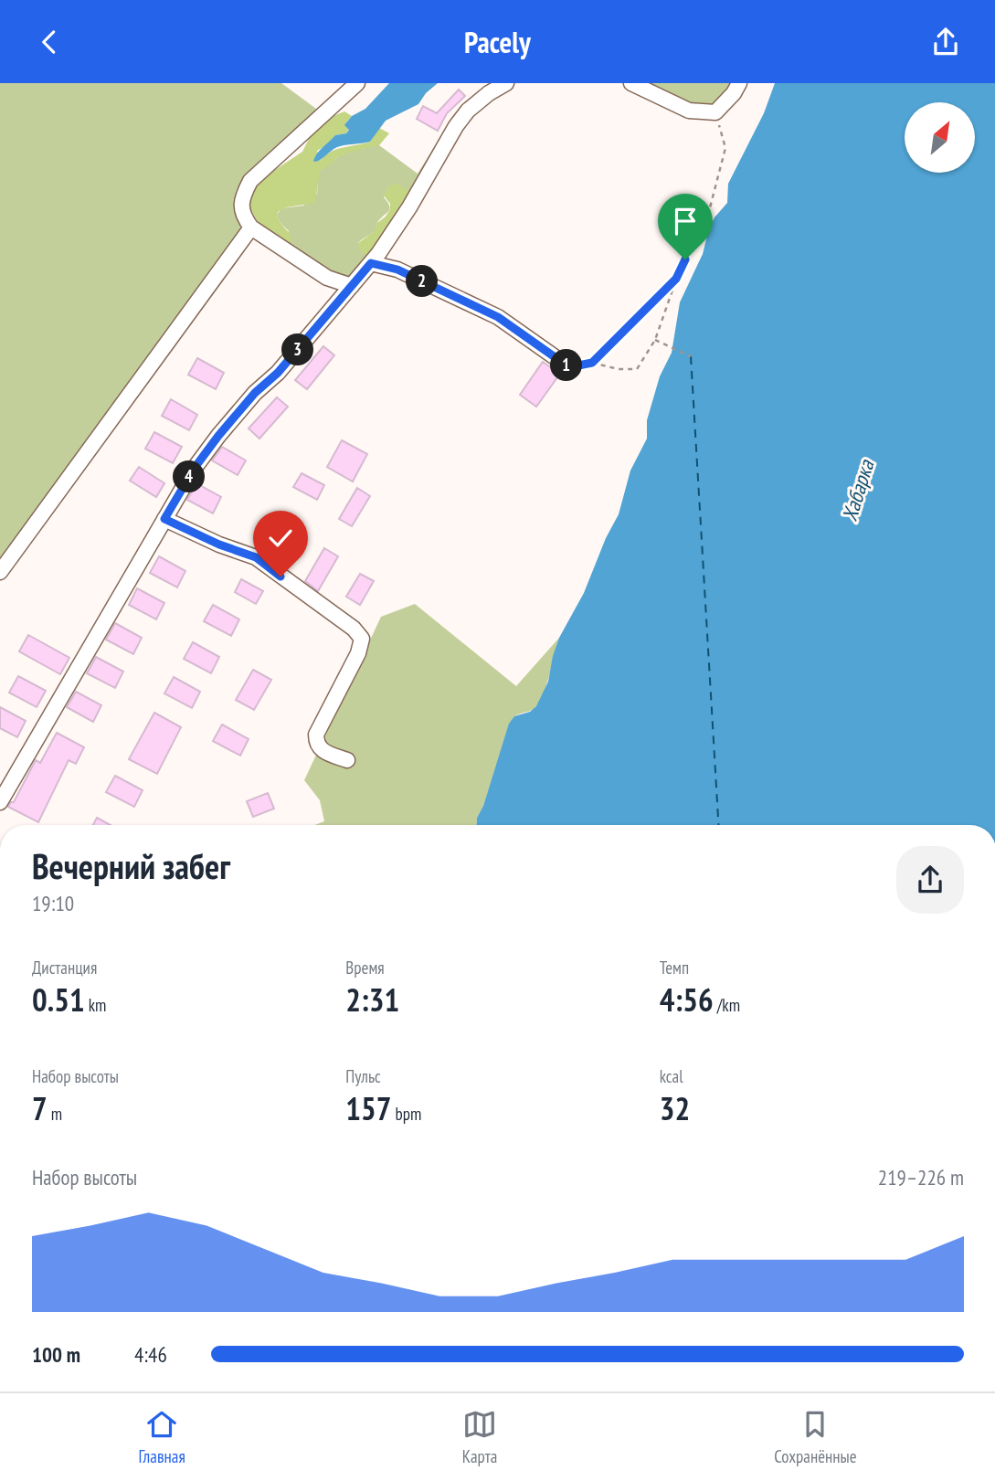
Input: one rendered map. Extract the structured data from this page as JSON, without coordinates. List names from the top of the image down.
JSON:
{
  "water": ["Хабарка"],
  "north": "top right",
  "page": {
    "header": "Pacely",
    "pins": [
      "2",
      "3",
      "1",
      "4"
    ],
    "heading": ["Вечерний забег", "19:10"],
    "stats": [
      ["Дистанция", "0.51 km"],
      ["Время", "2:31"],
      ["Темп", "4:56 /km"],
      ["Набор высоты", "7 m"],
      ["Пульс", "157 bpm"],
      ["kcal", "32"]
    ],
    "chart": ["Набор высоты", "219–226 m"],
    "list": [
      {
        "name": "100 m",
        "note": "4:46"
      }
    ],
    "tabs": ["Главная", "Карта", "Сохранённые"]
  }
}
